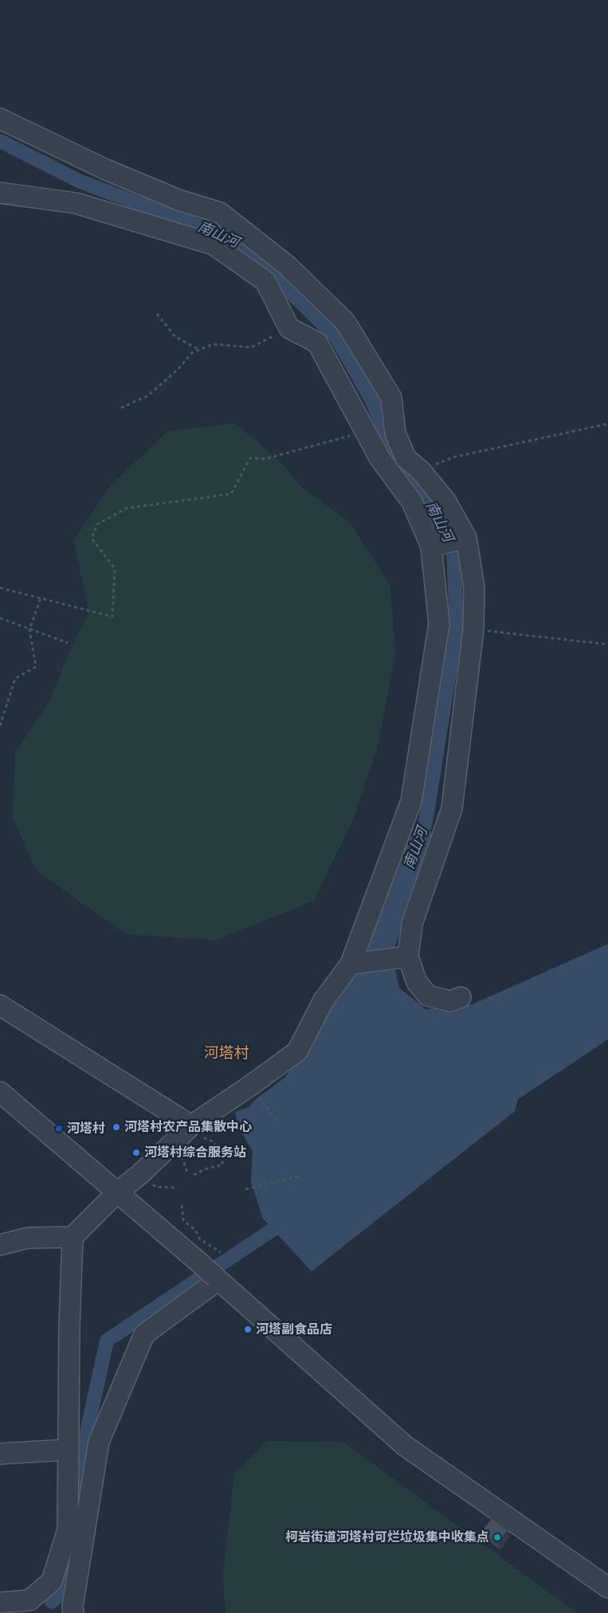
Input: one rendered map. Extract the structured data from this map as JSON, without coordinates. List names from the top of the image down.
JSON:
{
  "districts": ["河塔村"],
  "water": ["南山河"],
  "places": [
    "河塔村农产品集散中心",
    "河塔村",
    "河塔村综合服务站",
    "河塔副食品店",
    "柯岩街道河塔村可烂垃圾集中收集点"
  ]
}
